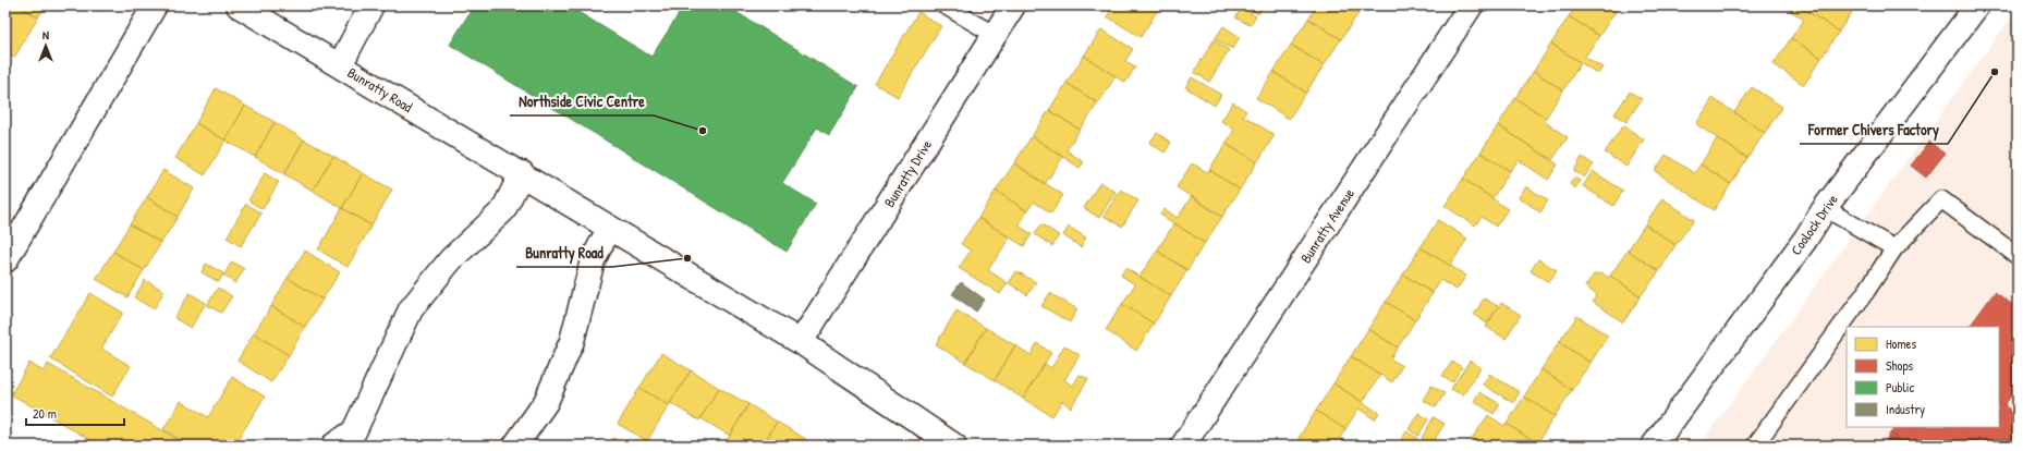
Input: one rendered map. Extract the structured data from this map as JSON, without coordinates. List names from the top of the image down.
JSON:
{
  "streets": {
    "street": [
      "Bunratty Road",
      "Bunratty Drive",
      "Coolock Drive",
      "Bunratty Avenue"
    ]
  },
  "crossings": [
    ["Bunratty Road", "Bunratty Drive"]
  ],
  "places": ["Former Chivers Factory", "Northside Civic Centre", "Bunratty Road"],
  "legend": [
    "Homes",
    "Shops",
    "Public",
    "Industry"
  ],
  "scale_bar": "20 m",
  "north": "top"
}
